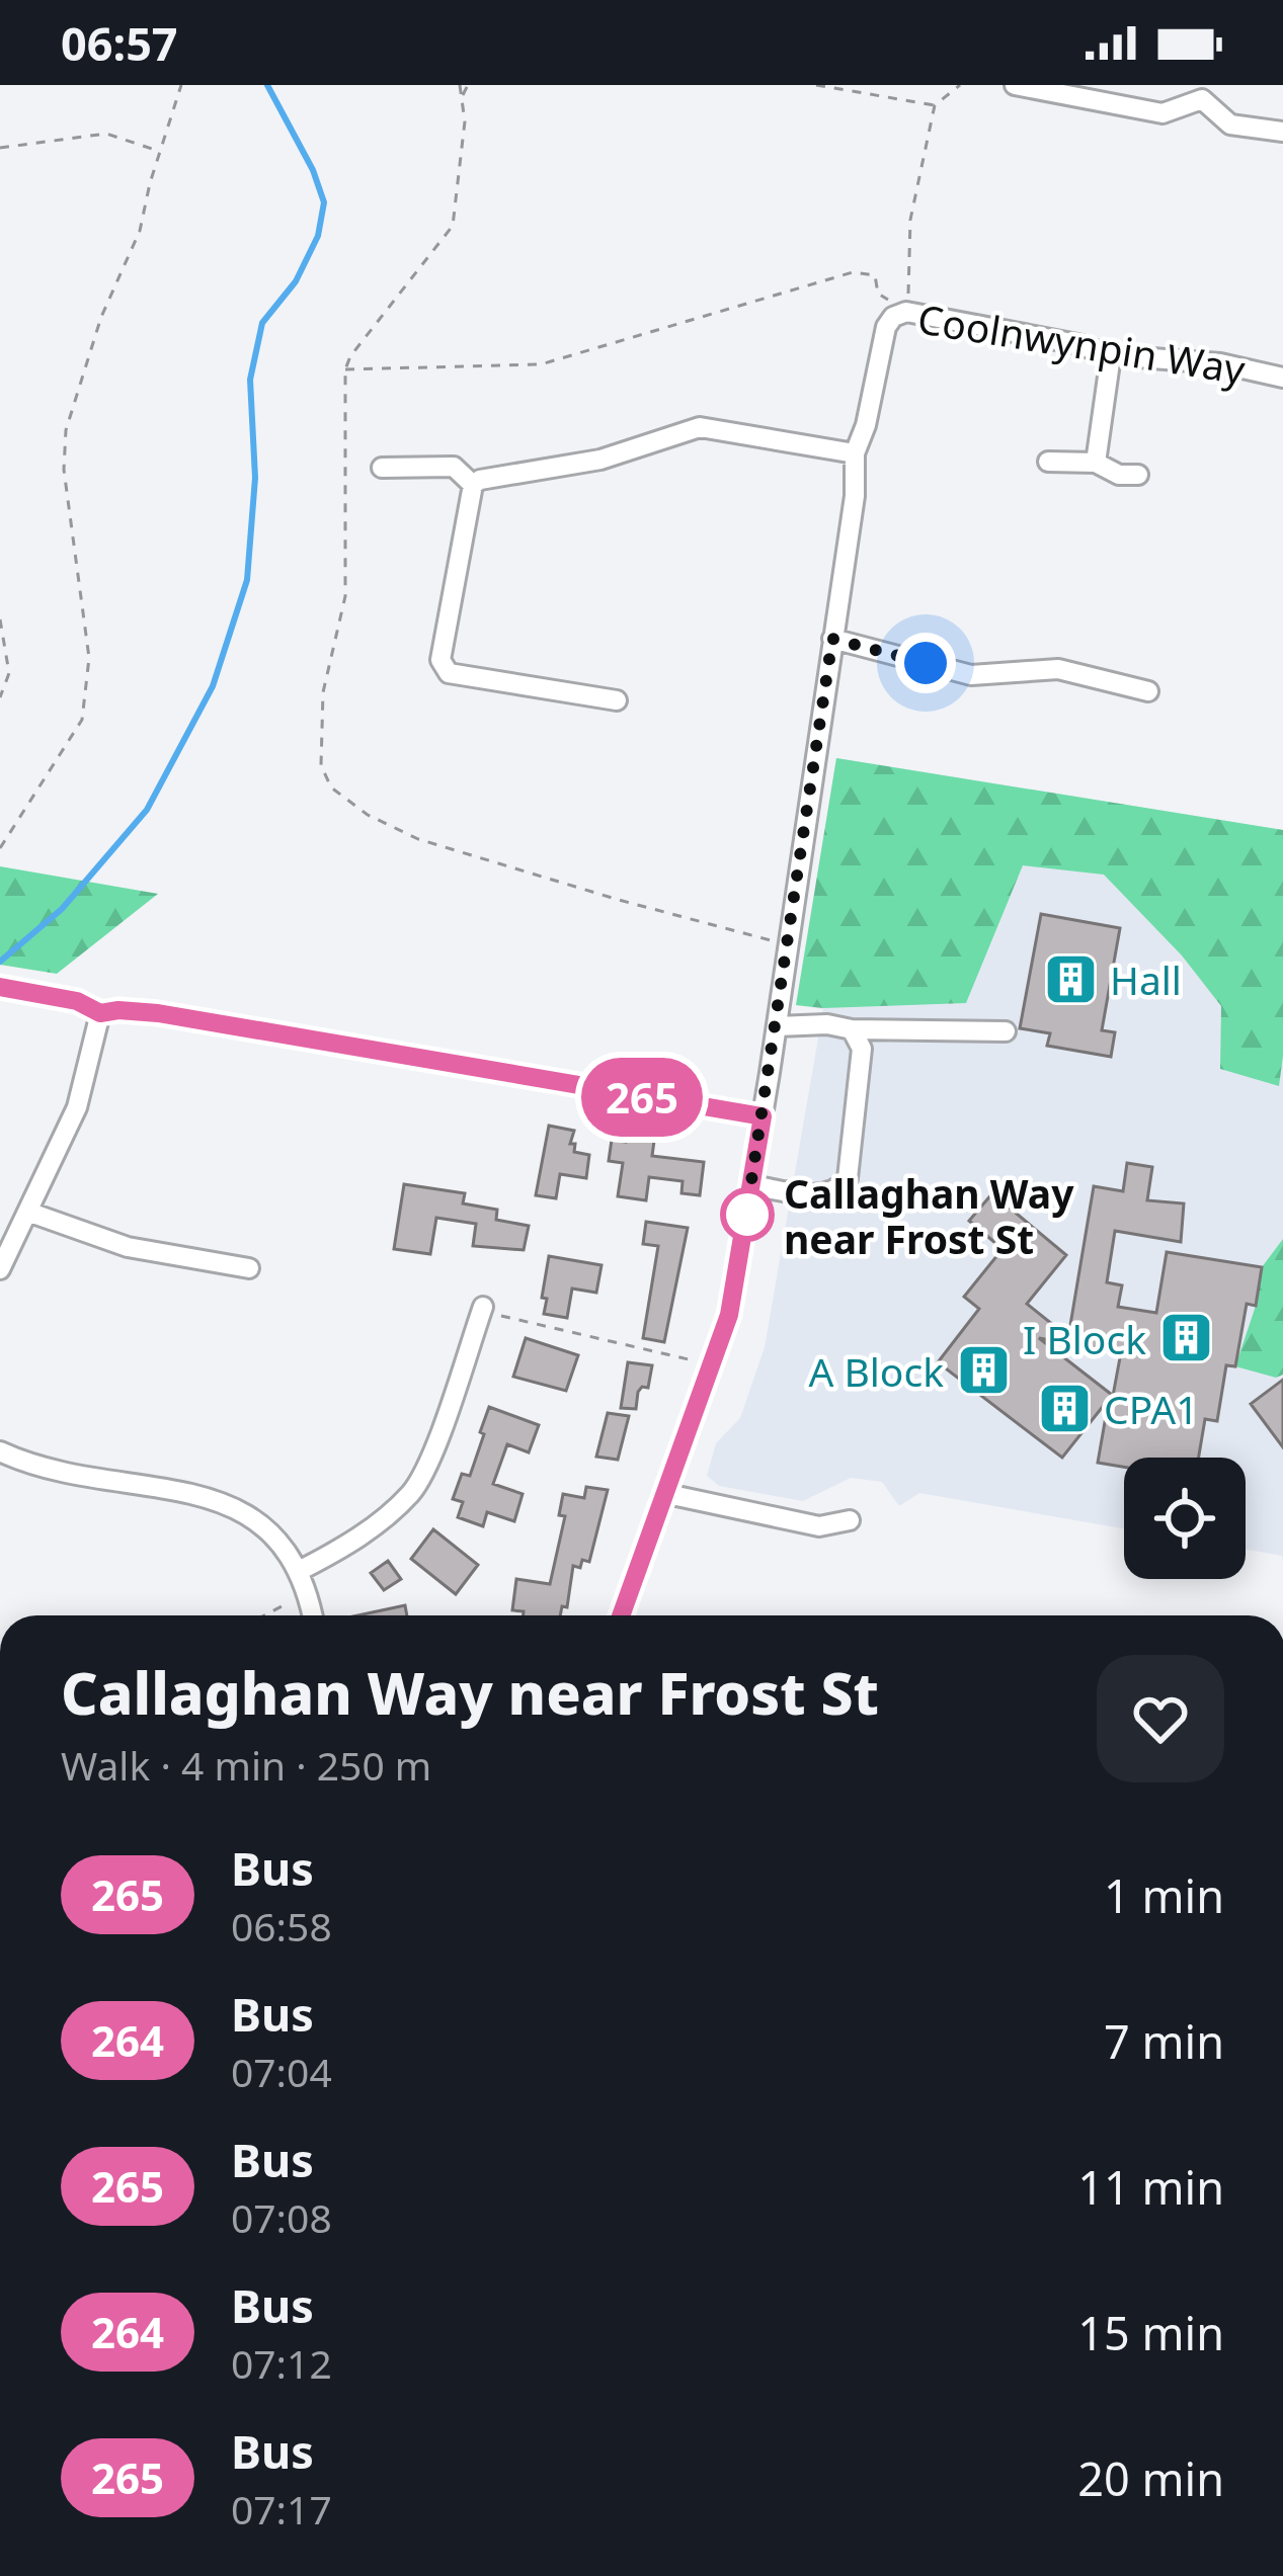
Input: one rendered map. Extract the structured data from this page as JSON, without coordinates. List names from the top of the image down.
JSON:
{
  "streets": {
    "street": ["Coolnwynpin Way"]
  },
  "places": {
    "building": [
      "Hall",
      "I Block",
      "A Block",
      "CPA1"
    ],
    "other": ["Callaghan Way near Frost St"]
  },
  "lines": ["bus line 265"],
  "page": {
    "status": "06:57",
    "on_map": "265",
    "heading": ["Callaghan Way near Frost St", "Walk · 4 min · 250 m"],
    "list": [
      {
        "mark": "265",
        "name": "Bus",
        "note": "06:58",
        "value": "1 min"
      },
      {
        "mark": "264",
        "name": "Bus",
        "note": "07:04",
        "value": "7 min"
      },
      {
        "mark": "265",
        "name": "Bus",
        "note": "07:08",
        "value": "11 min"
      },
      {
        "mark": "264",
        "name": "Bus",
        "note": "07:12",
        "value": "15 min"
      },
      {
        "mark": "265",
        "name": "Bus",
        "note": "07:17",
        "value": "20 min"
      }
    ]
  }
}
